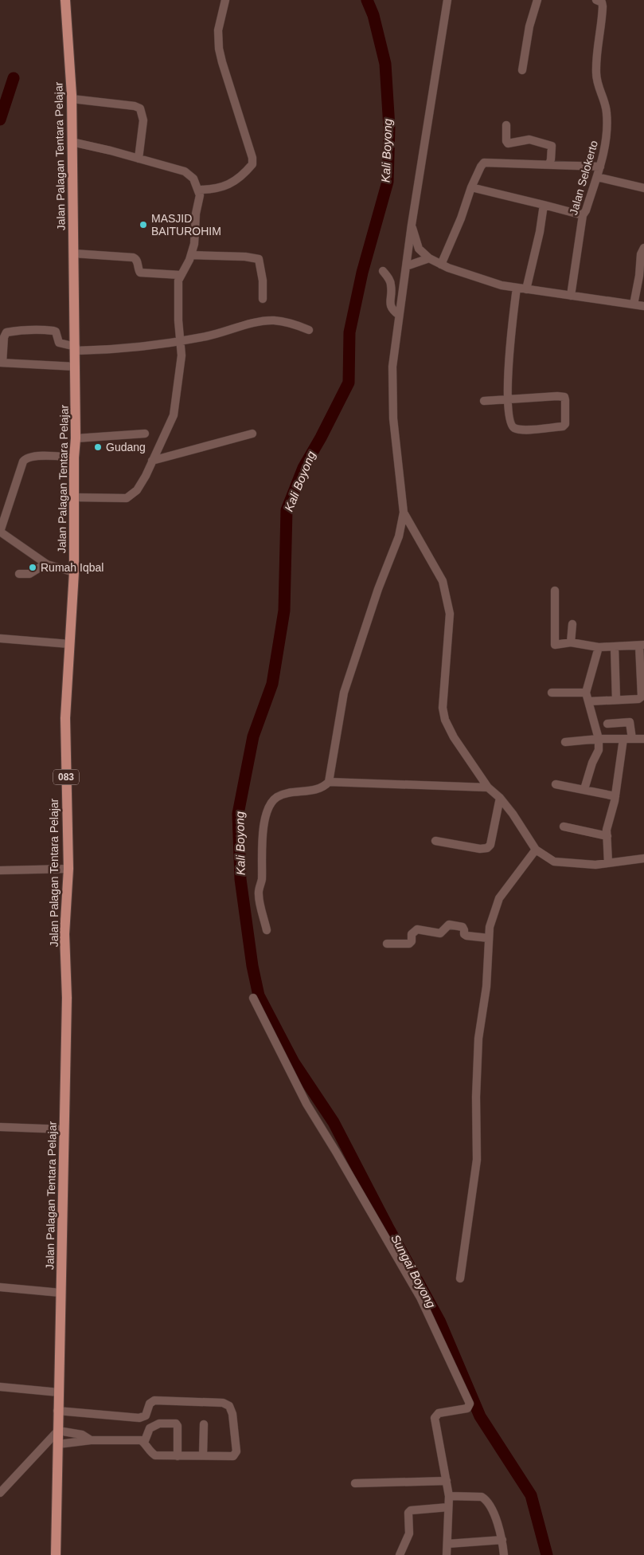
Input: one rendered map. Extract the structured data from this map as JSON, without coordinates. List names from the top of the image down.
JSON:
{
  "streets": {
    "main road": ["Jalan Palagan Tentara Pelajar", "083"],
    "street": ["Jalan Selokerto"]
  },
  "water": ["Kali Boyong", "Sungai Boyong"],
  "places": ["MASJID BAITUROHIM", "Gudang", "Rumah Iqbal"]
}
